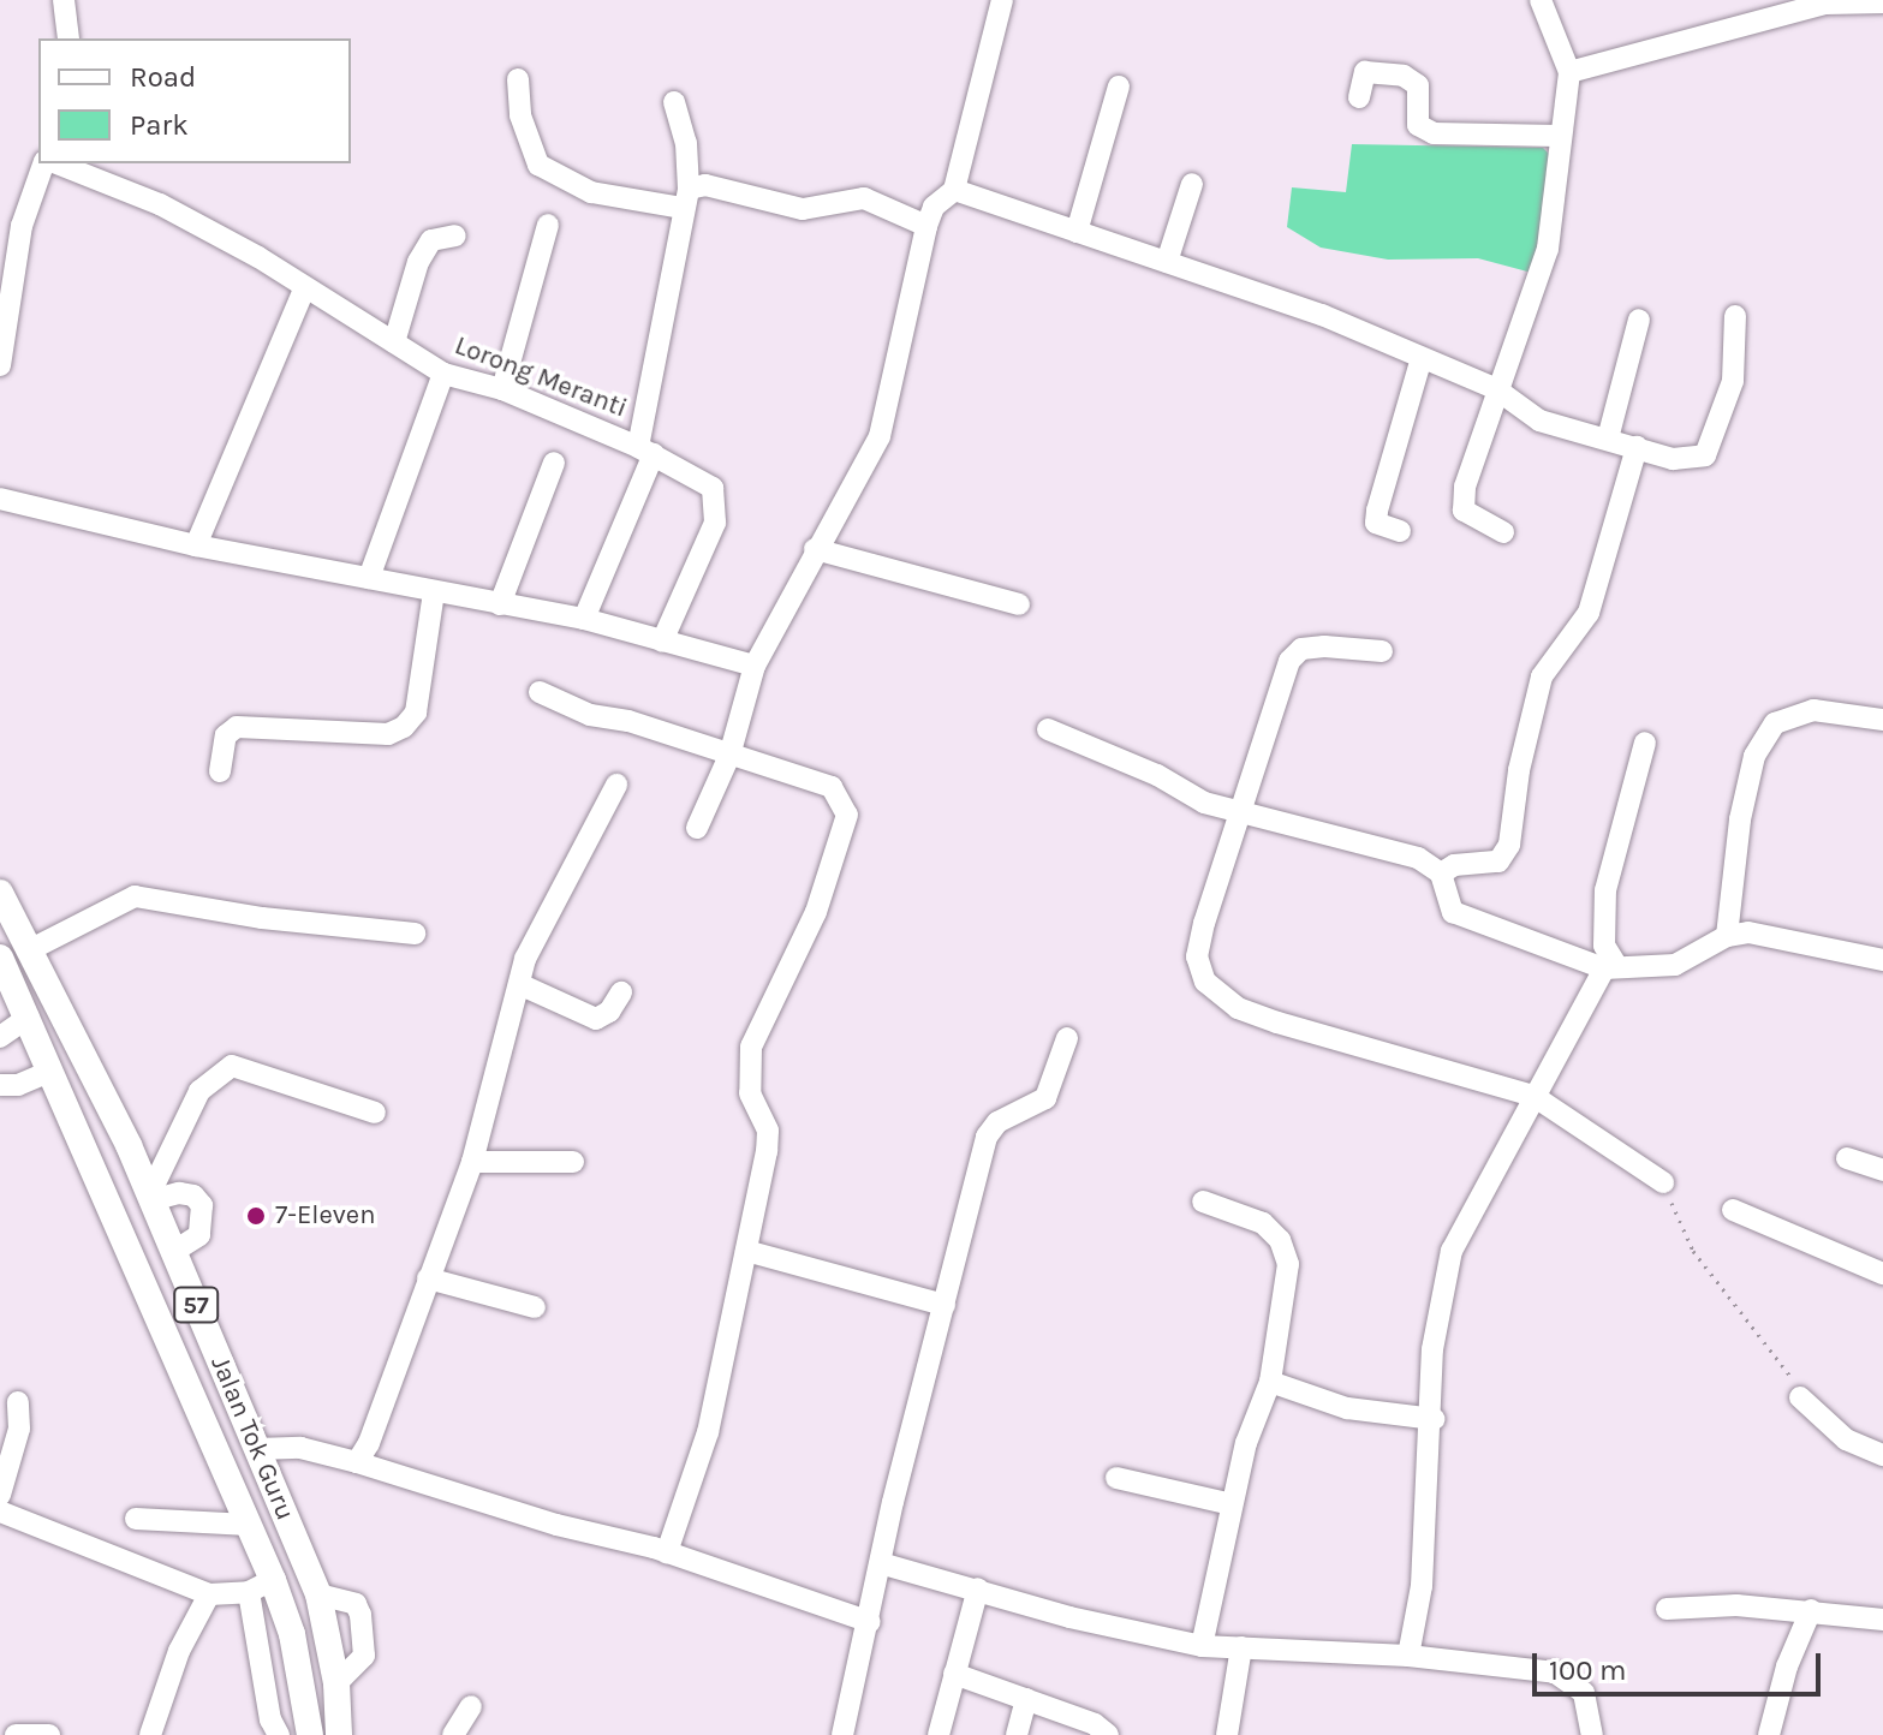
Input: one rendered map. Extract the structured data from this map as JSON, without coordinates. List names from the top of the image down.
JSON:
{
  "streets": {
    "main road": ["57", "Jalan Tok Guru"],
    "street": ["Lorong Meranti"]
  },
  "places": ["7-Eleven"],
  "legend": ["Road", "Park"],
  "scale_bar": "100 m"
}
